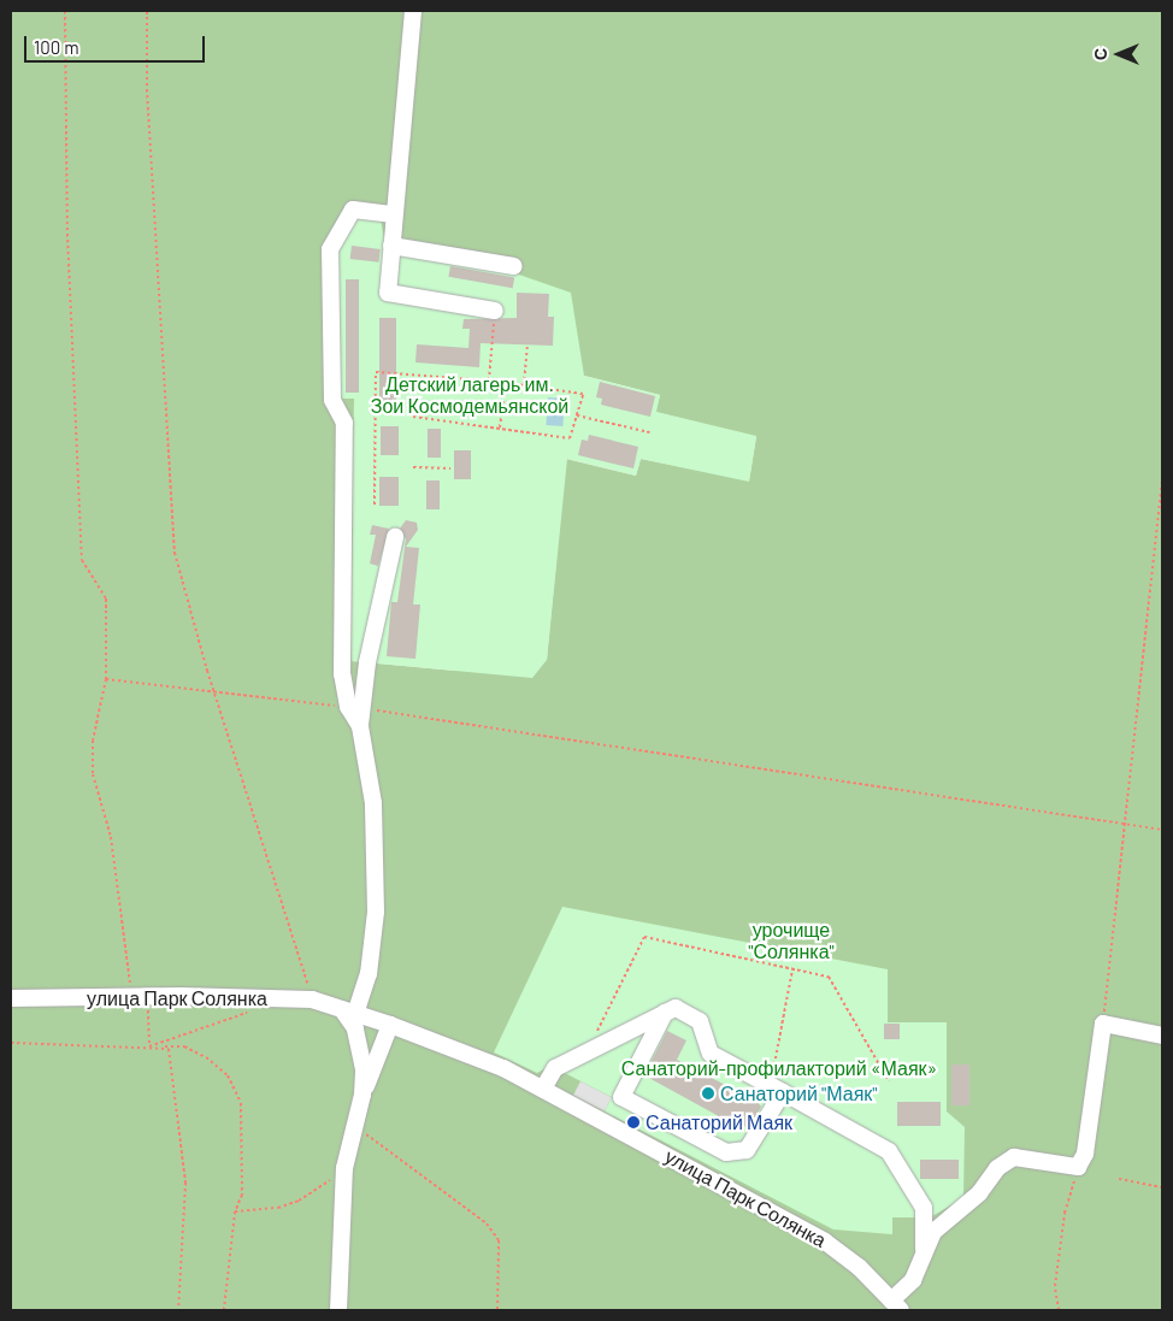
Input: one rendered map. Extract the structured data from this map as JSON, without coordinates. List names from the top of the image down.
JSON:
{
  "streets": {
    "street": ["улица Парк Солянка"]
  },
  "parks": ["Детский лагерь им. Зои Космодемьянской", "урочище \"Солянка\"", "Санаторий-профилакторий «Маяк»"],
  "places": ["Санаторий \"Маяк\"", "Санаторий Маяк"],
  "scale_bar": "100 m",
  "north": "left"
}
